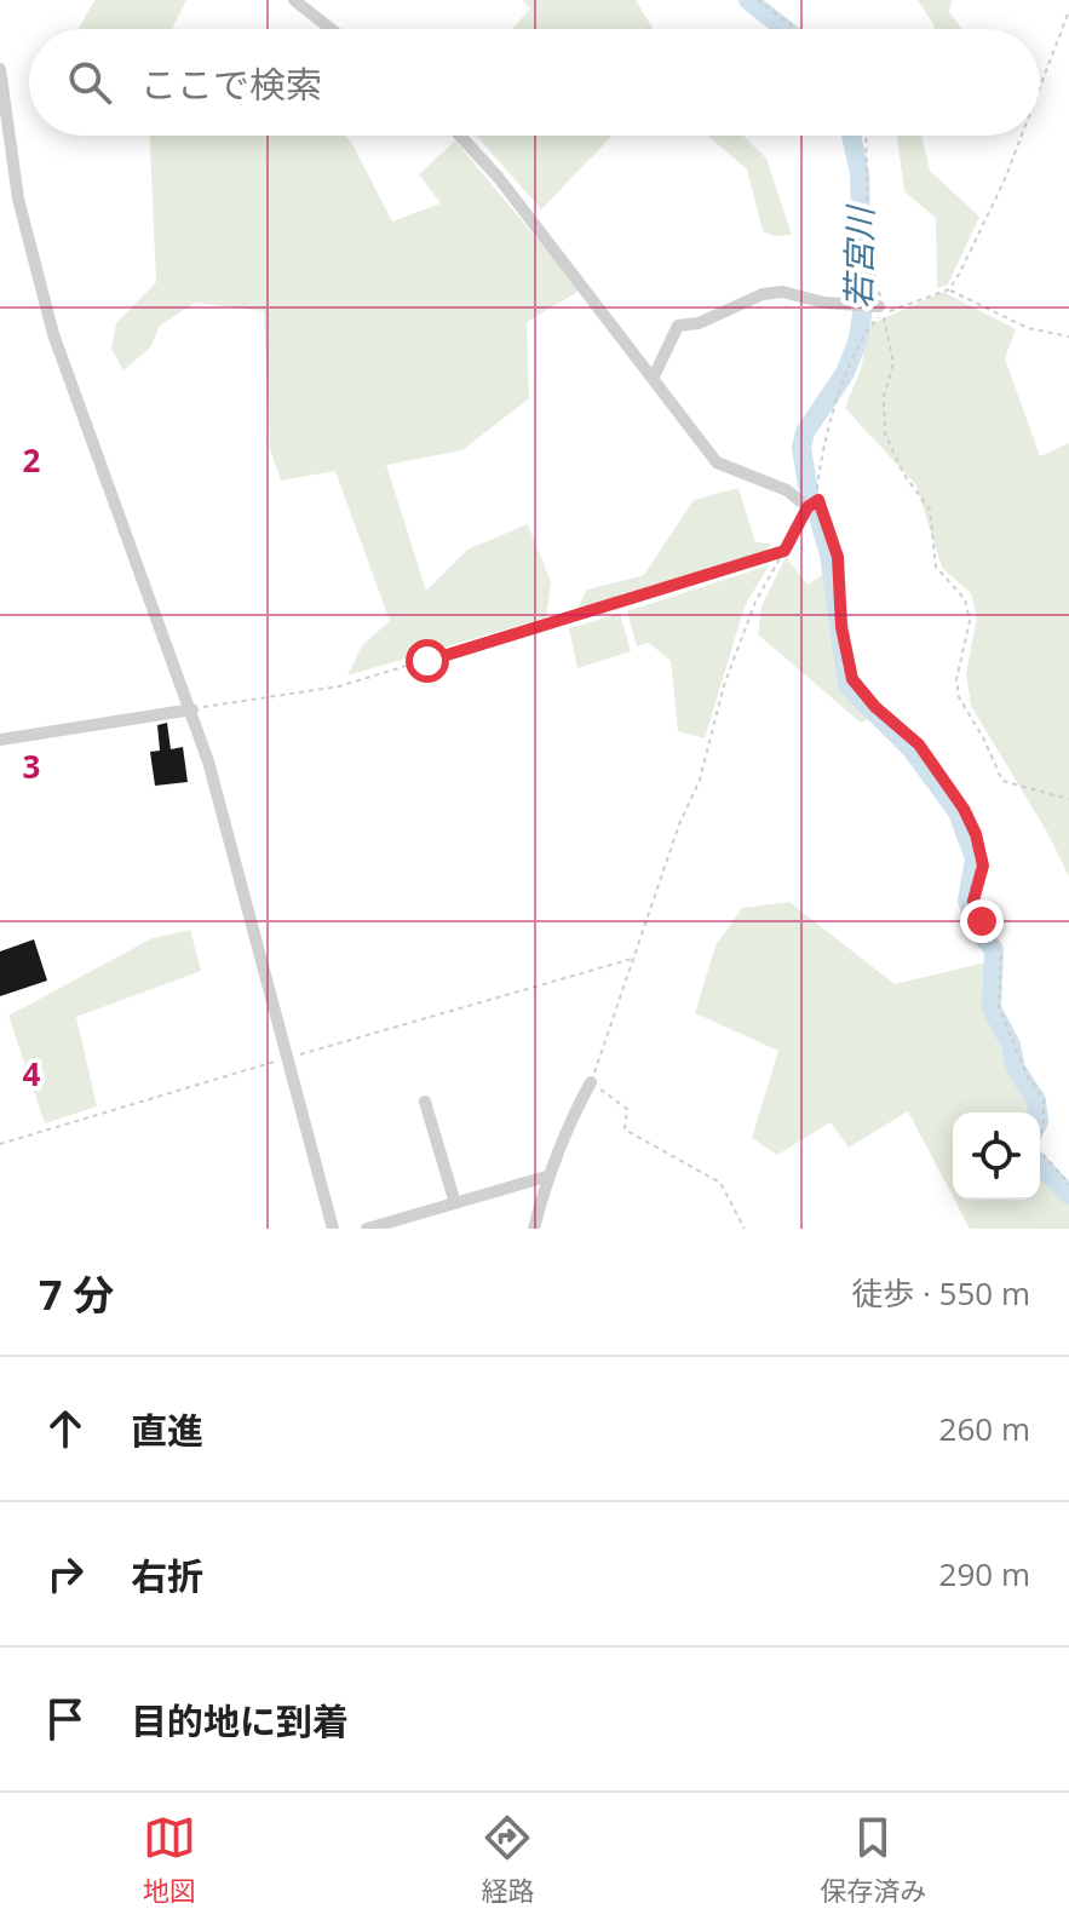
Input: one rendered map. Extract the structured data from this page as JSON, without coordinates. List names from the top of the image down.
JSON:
{
  "water": ["若宮川"],
  "page": {
    "search": "ここで検索",
    "heading": ["7 分", "徒歩 · 550 m"],
    "list": [
      ["直進", "260 m"],
      ["右折", "290 m"],
      "目的地に到着"
    ],
    "nav": ["地図", "経路", "保存済み"]
  },
  "grid": {
    "rows": ["2", "3", "4"]
  }
}
